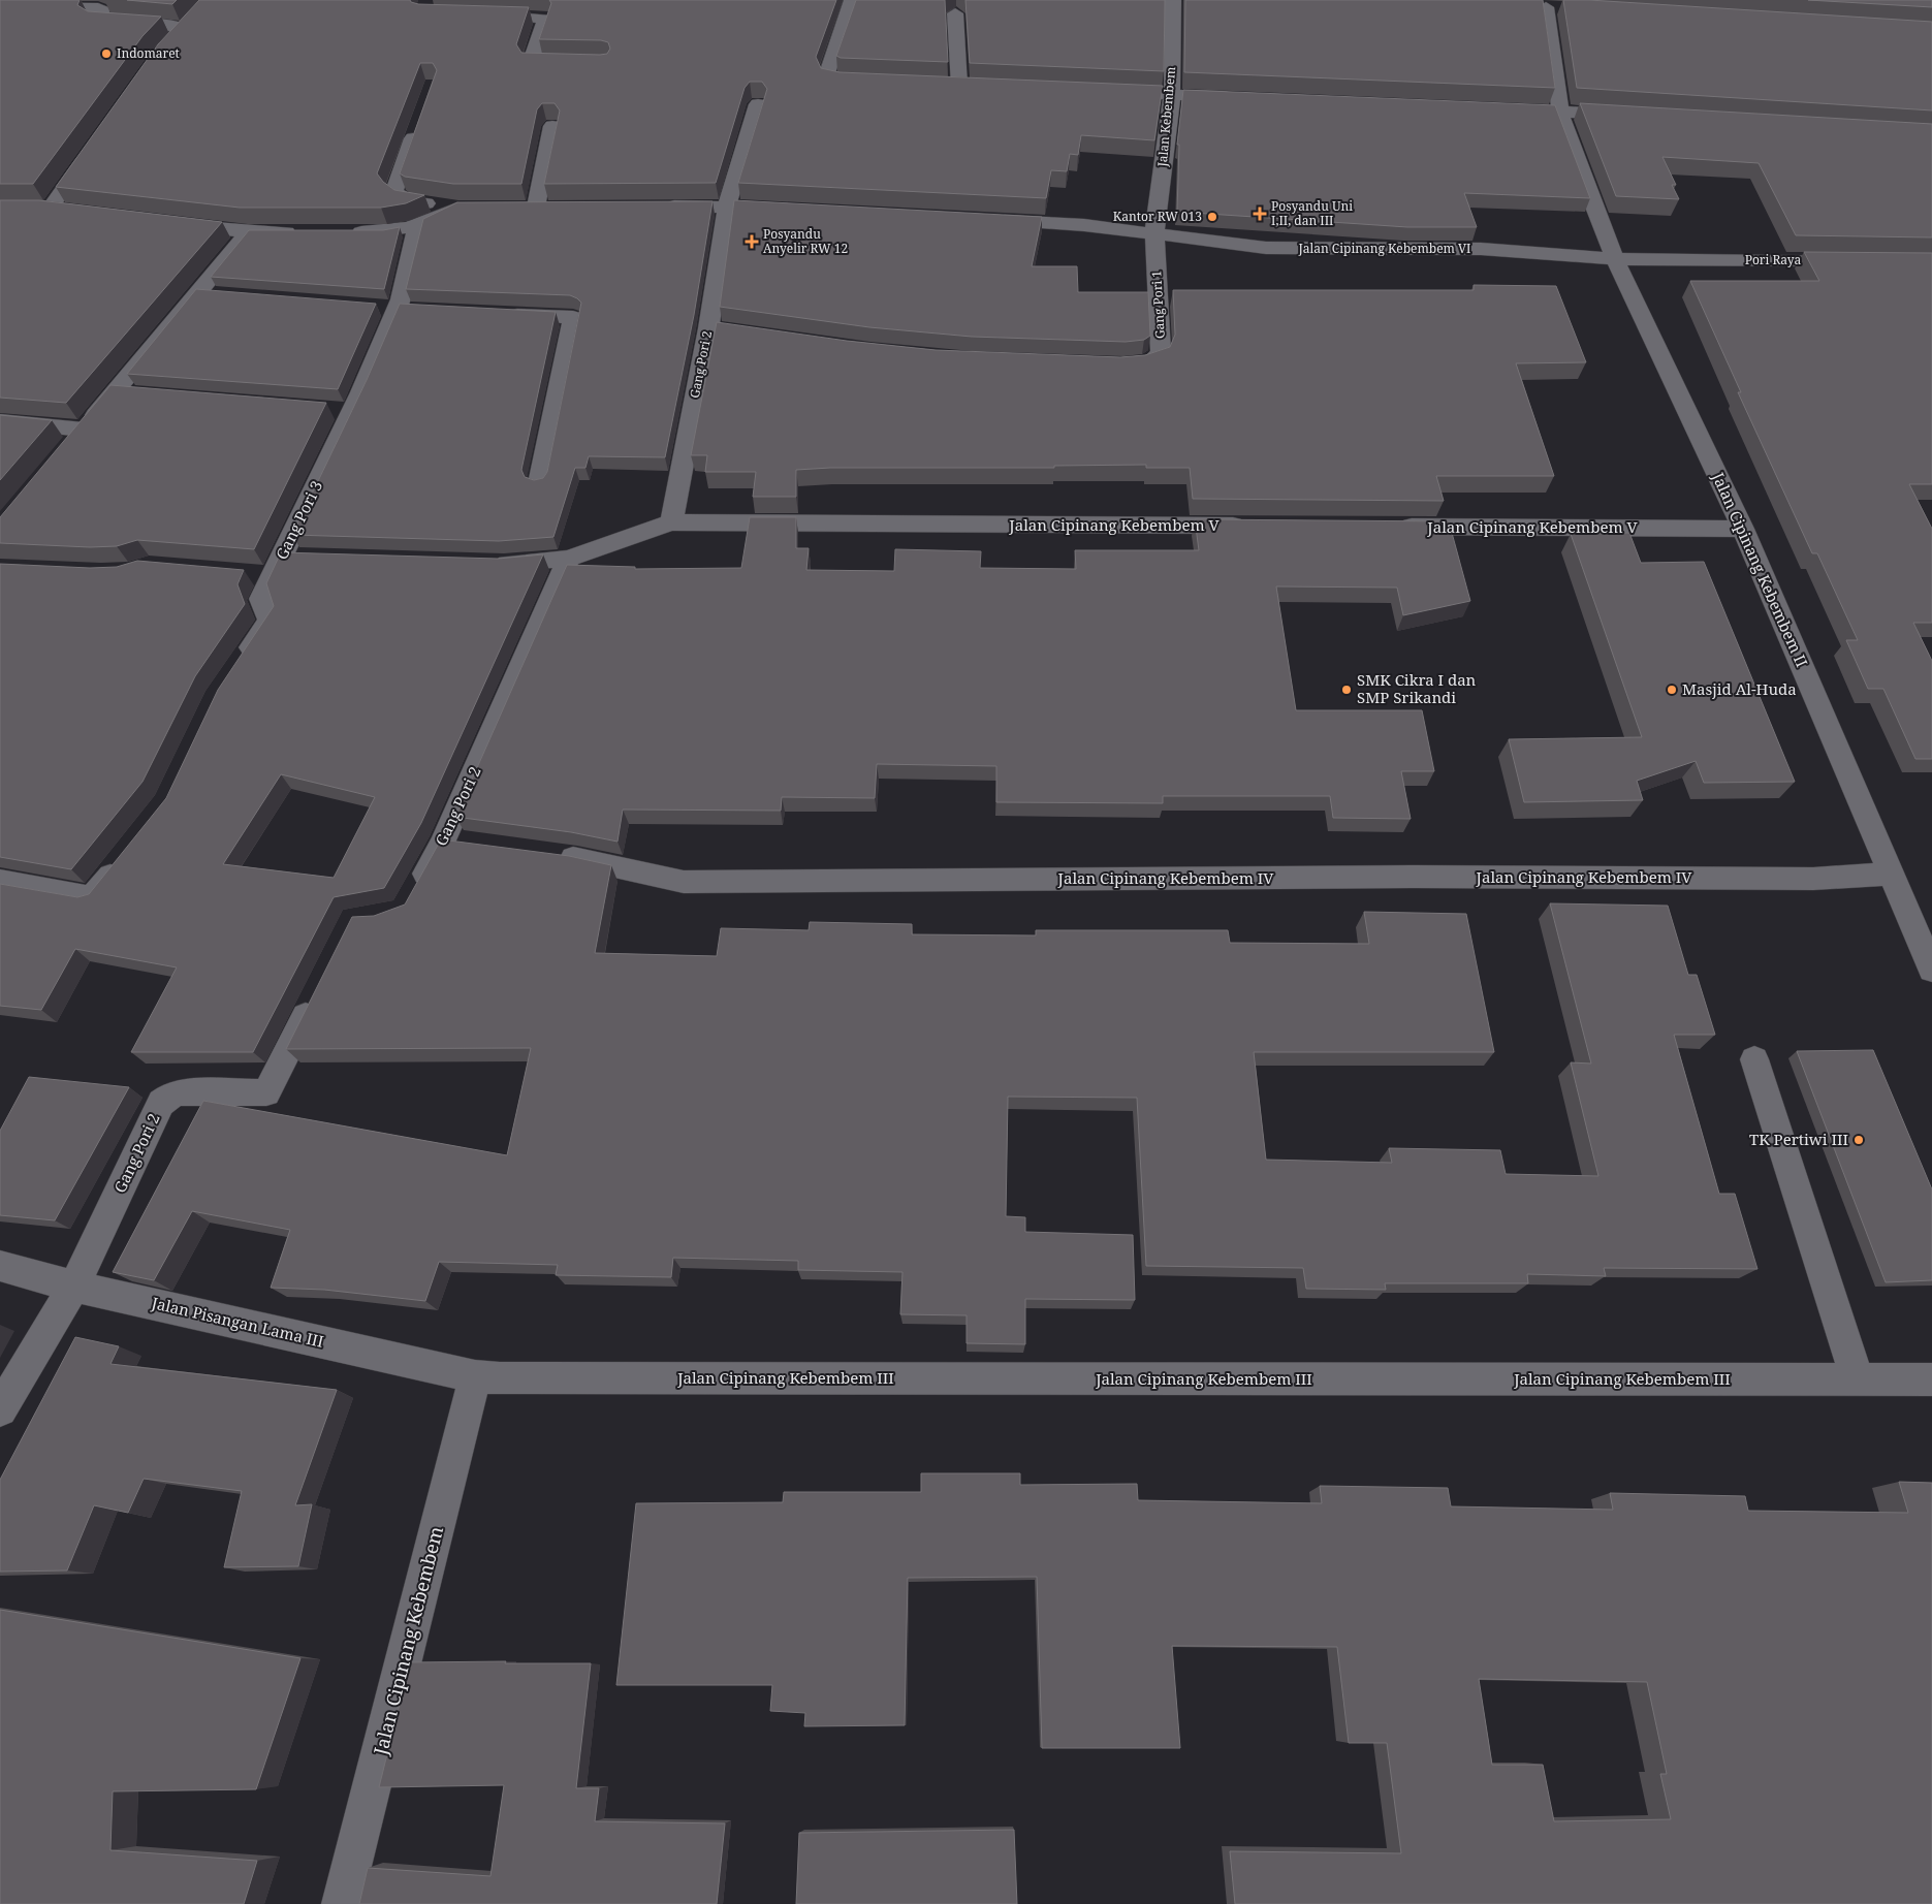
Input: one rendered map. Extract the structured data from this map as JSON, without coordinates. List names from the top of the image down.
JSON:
{
  "streets": {
    "street": [
      "Jalan Kebembem",
      "Jalan Cipinang Kebembem VI",
      "Pori Raya",
      "Gang Pori 1",
      "Gang Pori 2",
      "Gang Pori 3",
      "Jalan Cipinang Kebembem V",
      "Jalan Cipinang Kebembem II",
      "Jalan Cipinang Kebembem IV",
      "Jalan Pisangan Lama III",
      "Jalan Cipinang Kebembem III",
      "Jalan Cipinang Kebembem"
    ]
  },
  "crossings": [
    ["Jalan Kebembem", "Jalan Cipinang Kebembem VI"],
    ["Jalan Kebembem", "Gang Pori 1"],
    ["Jalan Cipinang Kebembem VI", "Pori Raya"],
    ["Jalan Cipinang Kebembem VI", "Gang Pori 1"],
    ["Jalan Cipinang Kebembem VI", "Jalan Cipinang Kebembem II"],
    ["Pori Raya", "Jalan Cipinang Kebembem II"],
    ["Gang Pori 2", "Jalan Cipinang Kebembem V"],
    ["Gang Pori 2", "Jalan Pisangan Lama III"],
    ["Jalan Cipinang Kebembem V", "Jalan Cipinang Kebembem II"],
    ["Jalan Cipinang Kebembem II", "Jalan Cipinang Kebembem IV"],
    ["Jalan Pisangan Lama III", "Jalan Cipinang Kebembem III"],
    ["Jalan Pisangan Lama III", "Jalan Cipinang Kebembem"],
    ["Jalan Cipinang Kebembem III", "Jalan Cipinang Kebembem"]
  ],
  "places": {
    "other": [
      "Indomaret",
      "Kantor RW 013",
      "SMK Cikra I dan SMP Srikandi",
      "Masjid Al-Huda",
      "TK Pertiwi III"
    ],
    "health": ["Posyandu Uni I,II, dan III", "Posyandu Anyelir RW 12"]
  }
}
